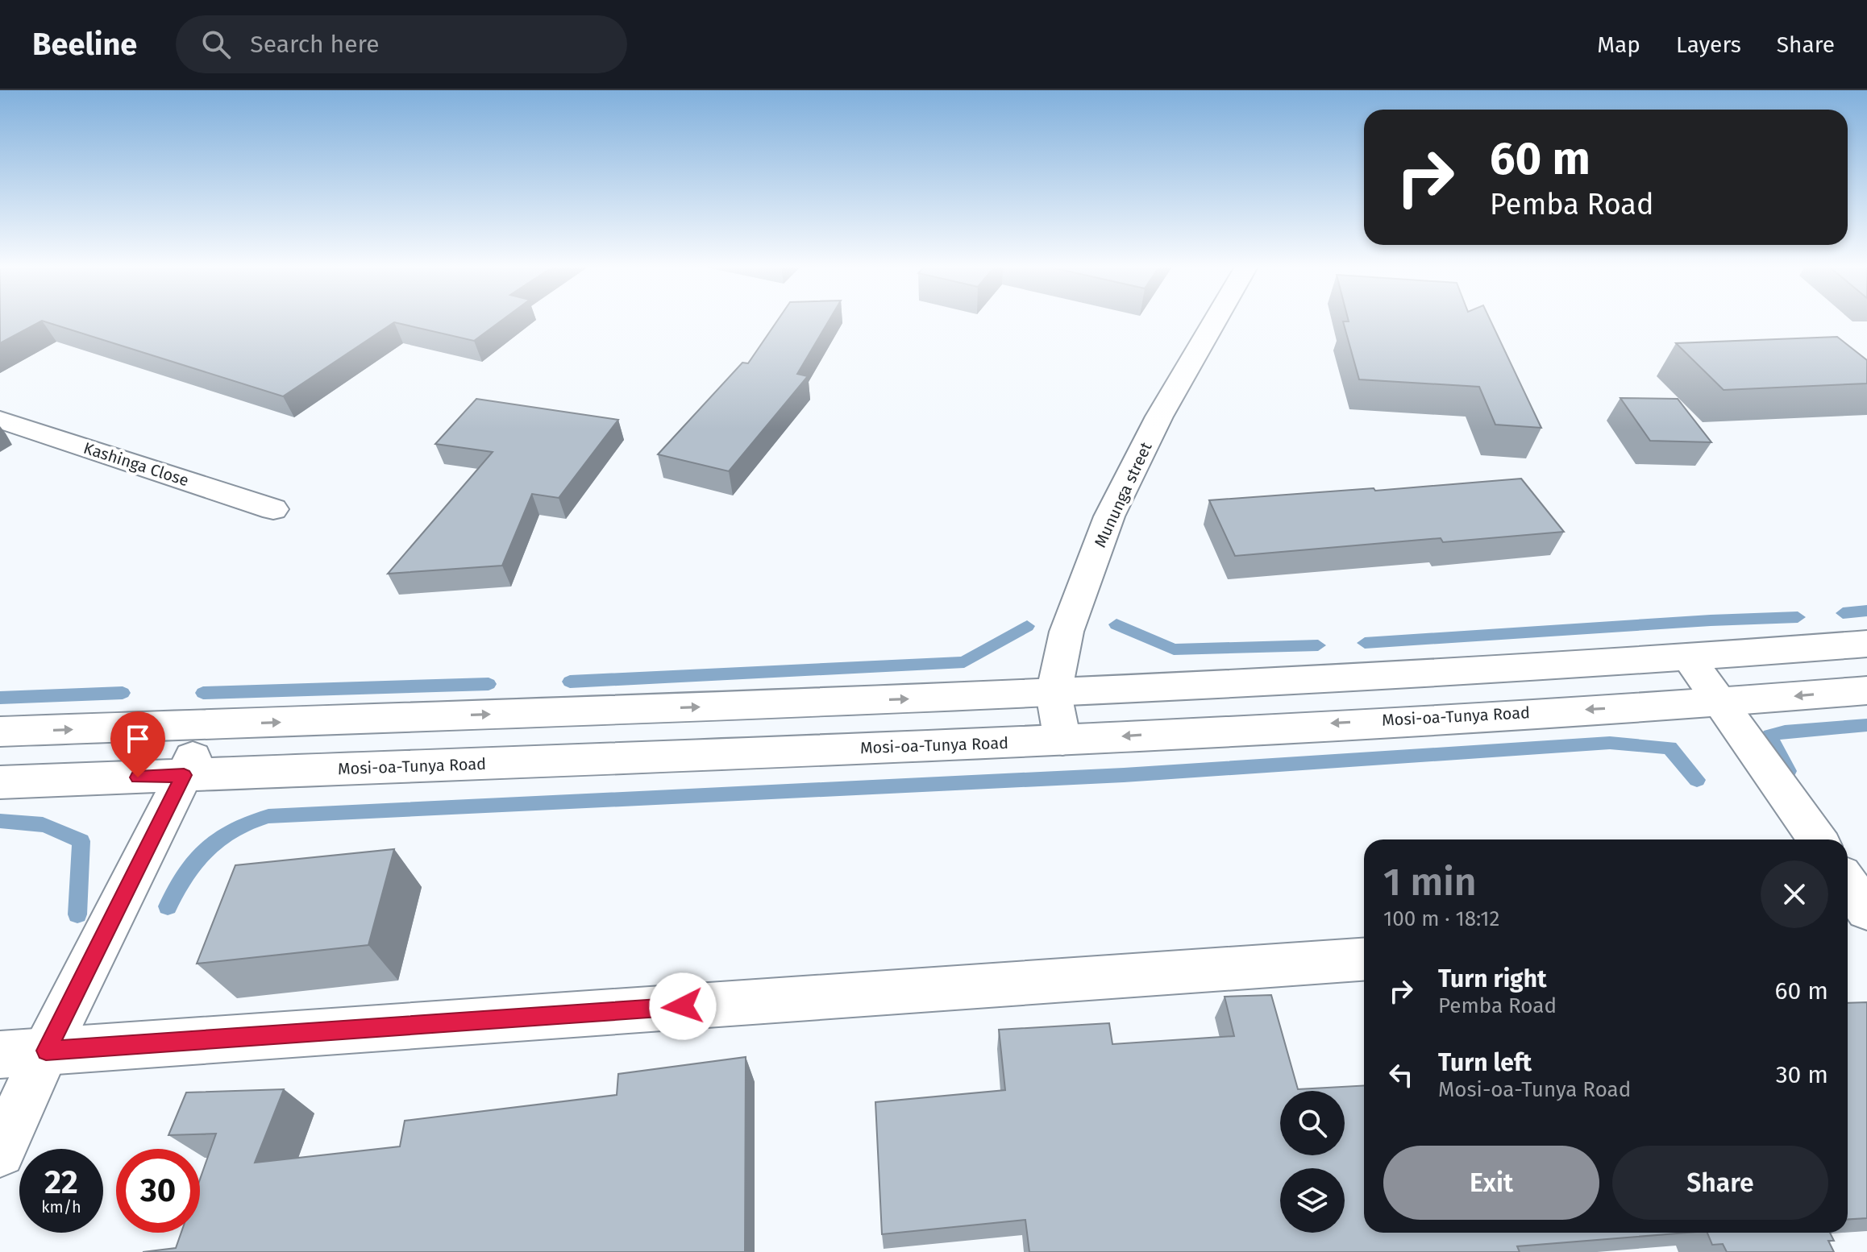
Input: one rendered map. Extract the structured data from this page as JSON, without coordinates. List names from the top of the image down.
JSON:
{
  "streets": {
    "main road": ["Kashinga Close", "Mununga street", "Mosi-oa-Tunya Road"]
  },
  "crossings": [
    ["Mununga street", "Mosi-oa-Tunya Road"]
  ],
  "page": {
    "header": "Beeline",
    "search": "Search here",
    "nav": ["Map", "Layers", "Share"],
    "turn": ["60 m", "Pemba Road"],
    "heading": ["1 min", "100 m · 18:12"],
    "list": [
      {
        "name": "Turn right",
        "note": "Pemba Road",
        "value": "60 m"
      },
      {
        "name": "Turn left",
        "note": "Mosi-oa-Tunya Road",
        "value": "30 m"
      }
    ],
    "buttons": ["Exit", "Share"],
    "speed": "22 km/h",
    "limit": "30"
  }
}
